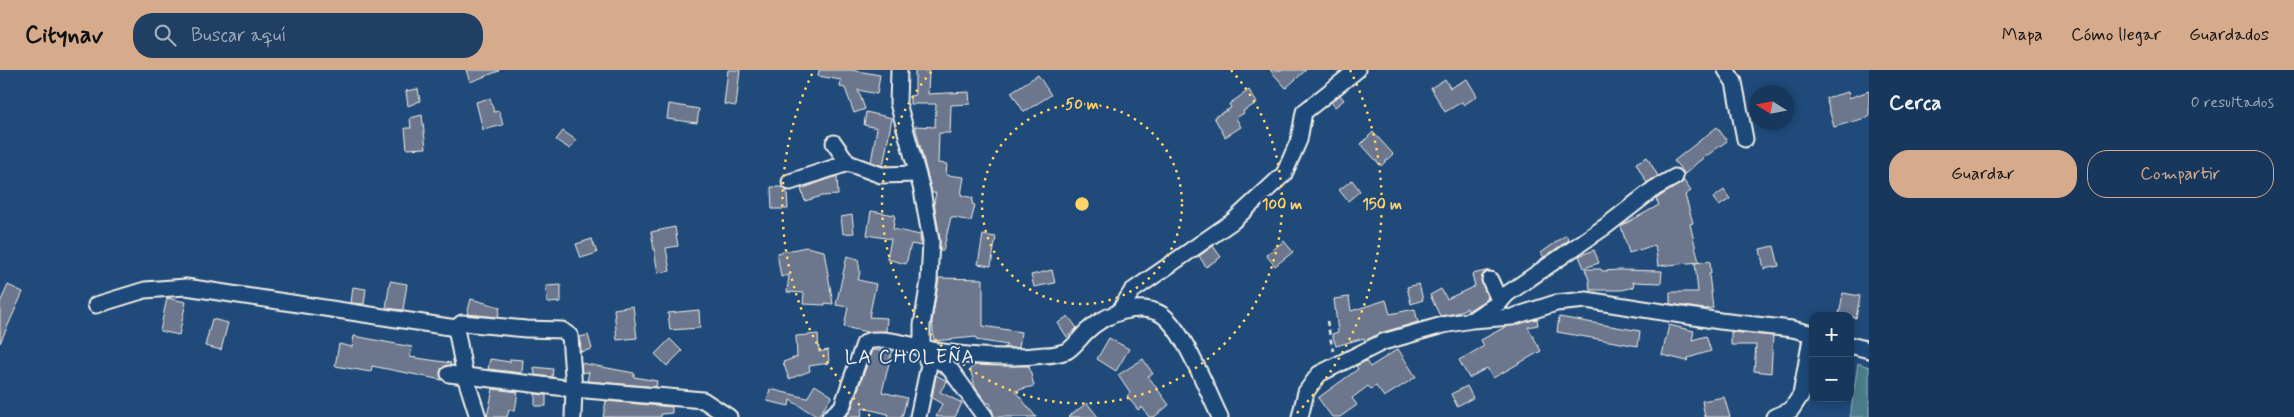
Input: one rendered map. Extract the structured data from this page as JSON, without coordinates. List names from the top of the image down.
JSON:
{
  "districts": ["LA CHOLEÑA"],
  "north": "left",
  "page": {
    "header": "Citynav",
    "search": "Buscar aquí",
    "nav": ["Mapa", "Cómo llegar", "Guardados"],
    "heading": ["Cerca", "0 resultados"],
    "buttons": ["Guardar", "Compartir"],
    "map_buttons": ["+", "−"]
  },
  "rings": ["50 m", "100 m", "150 m"]
}
